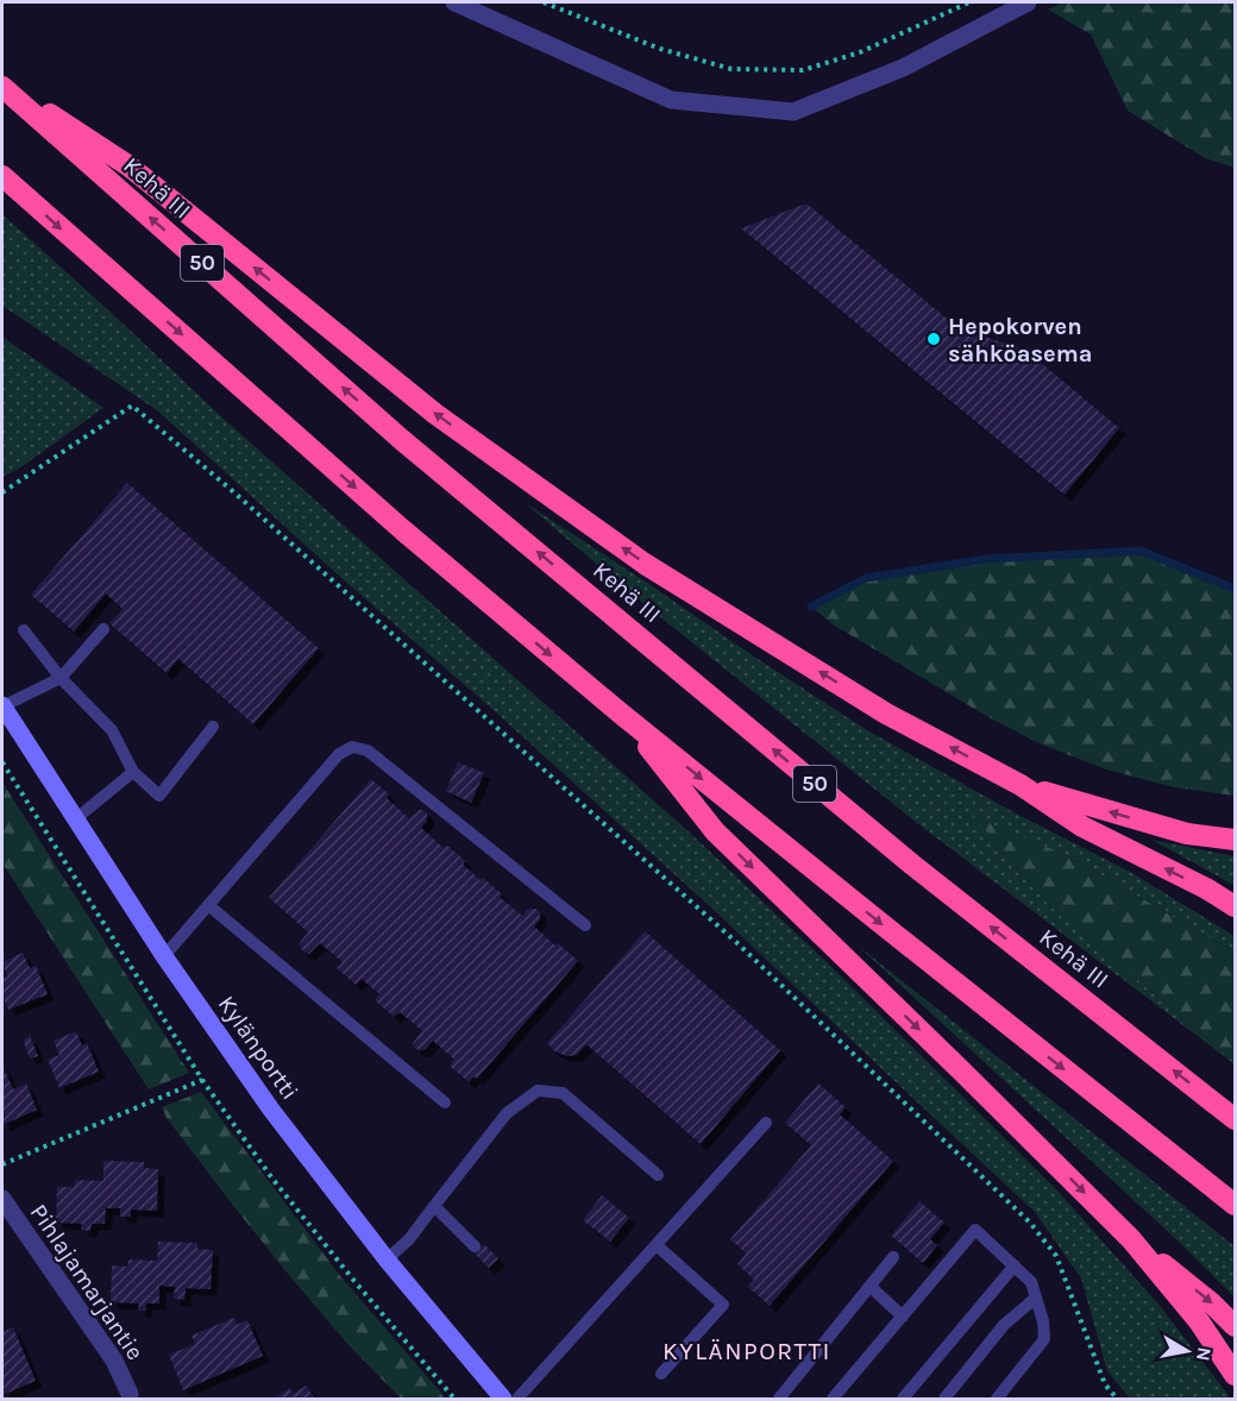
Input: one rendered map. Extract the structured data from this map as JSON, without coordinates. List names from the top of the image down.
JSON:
{
  "streets": {
    "highway": ["Kehä III", "50"],
    "street": ["Kylänportti", "Pihlajamarjantie"]
  },
  "districts": ["KYLÄNPORTTI"],
  "places": ["Hepokorven sähköasema"],
  "north": "right"
}
